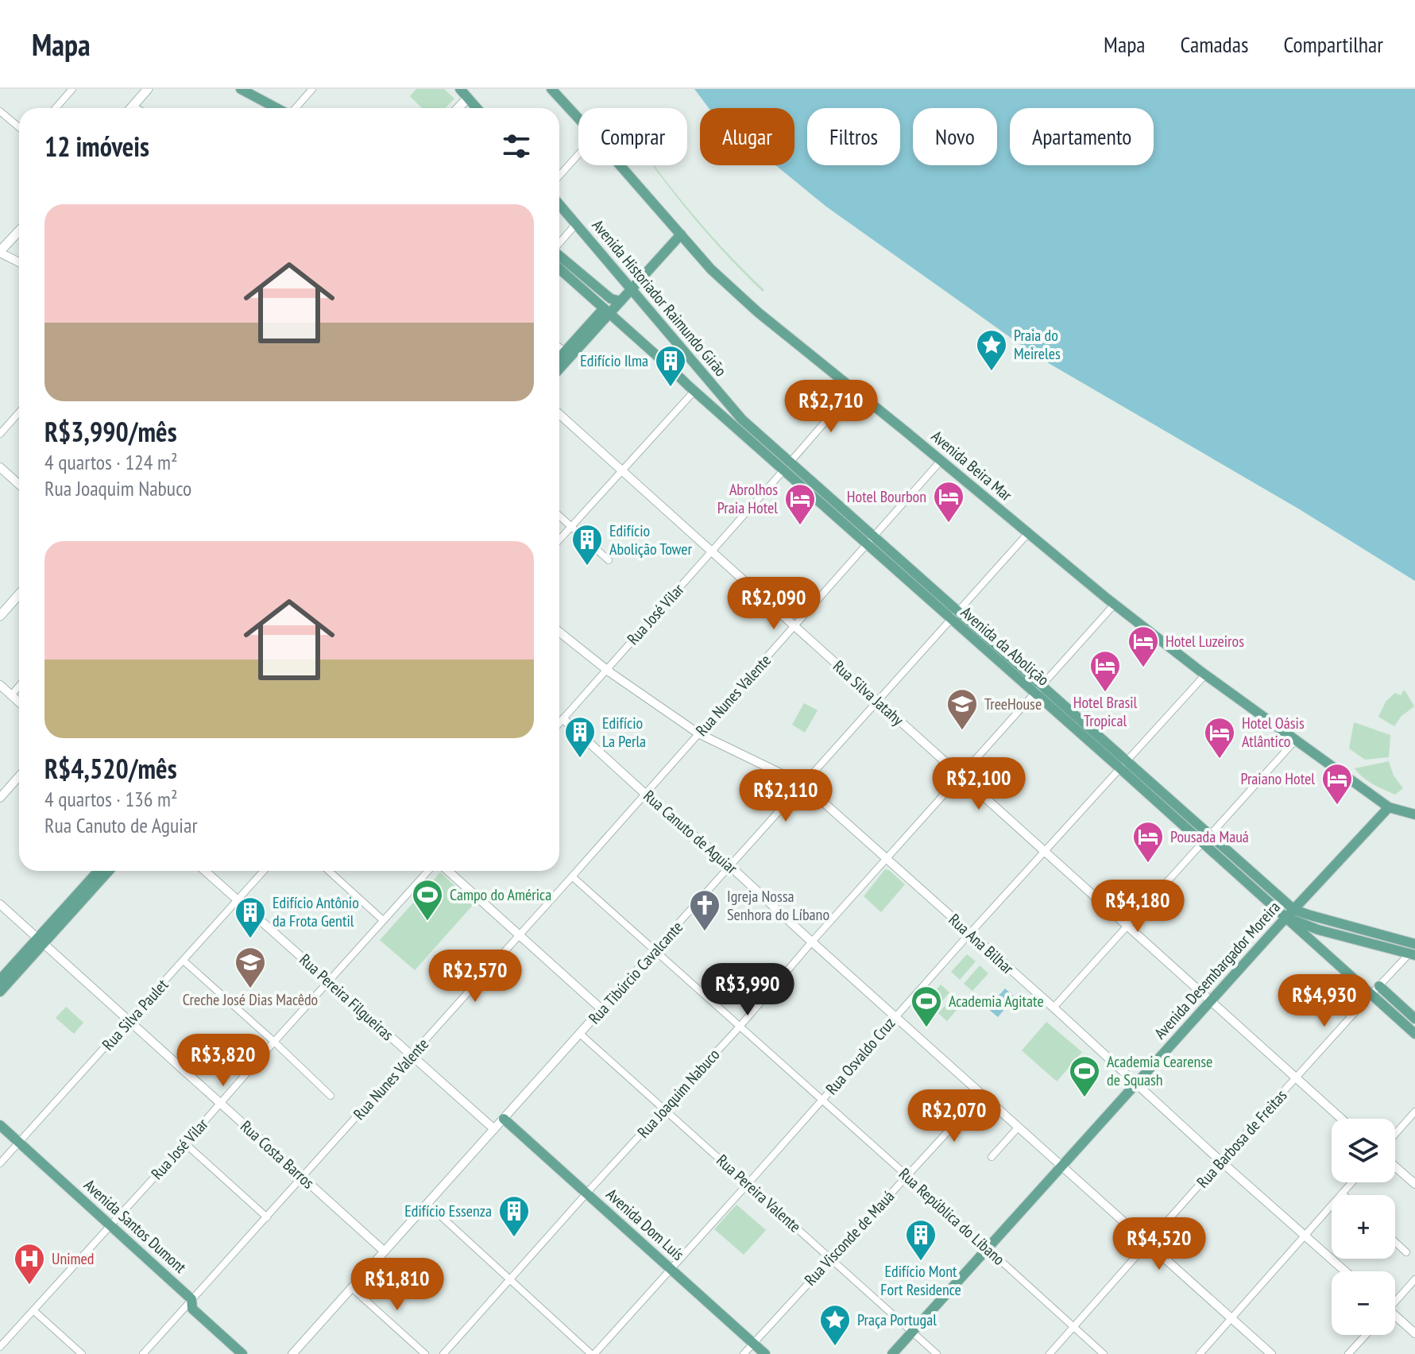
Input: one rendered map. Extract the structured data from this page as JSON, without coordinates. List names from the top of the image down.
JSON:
{
  "streets": {
    "main road": [
      "Avenida Historiador Raimundo Girão",
      "Avenida Beira Mar",
      "Avenida da Abolição",
      "Avenida Desembargador Moreira",
      "Avenida Dom Luís",
      "Avenida Santos Dumont"
    ],
    "street": [
      "Rua José Vilar",
      "Rua Silva Jatahy",
      "Rua Nunes Valente",
      "Rua Canuto de Aguiar",
      "Rua Ana Bilhar",
      "Rua Tibúrcio Cavalcante",
      "Rua Pereira Filgueiras",
      "Rua Silva Paulet",
      "Rua Osvaldo Cruz",
      "Rua Joaquim Nabuco",
      "Rua Barbosa de Freitas",
      "Rua Costa Barros",
      "Rua Pereira Valente",
      "Rua República do Líbano",
      "Rua Visconde de Mauá"
    ]
  },
  "crossings": [
    ["Avenida Historiador Raimundo Girão", "Avenida da Abolição"],
    ["Avenida Beira Mar", "Rua José Vilar"],
    ["Avenida Beira Mar", "Rua Nunes Valente"],
    ["Avenida Beira Mar", "Avenida Desembargador Moreira"],
    ["Avenida Beira Mar", "Rua Tibúrcio Cavalcante"],
    ["Avenida Beira Mar", "Rua Osvaldo Cruz"],
    ["Avenida Beira Mar", "Rua Joaquim Nabuco"],
    ["Rua José Vilar", "Avenida da Abolição"],
    ["Rua José Vilar", "Rua Silva Jatahy"],
    ["Rua José Vilar", "Rua Canuto de Aguiar"],
    ["Rua José Vilar", "Rua Ana Bilhar"],
    ["Rua José Vilar", "Rua Pereira Filgueiras"],
    ["Rua José Vilar", "Rua Costa Barros"],
    ["Rua José Vilar", "Avenida Santos Dumont"],
    ["Avenida da Abolição", "Rua Nunes Valente"],
    ["Avenida da Abolição", "Avenida Desembargador Moreira"],
    ["Avenida da Abolição", "Rua Tibúrcio Cavalcante"],
    ["Avenida da Abolição", "Rua Osvaldo Cruz"],
    ["Avenida da Abolição", "Rua Joaquim Nabuco"],
    ["Avenida da Abolição", "Rua Barbosa de Freitas"],
    ["Rua Silva Jatahy", "Rua Nunes Valente"],
    ["Rua Silva Jatahy", "Avenida Desembargador Moreira"],
    ["Rua Silva Jatahy", "Rua Tibúrcio Cavalcante"],
    ["Rua Silva Jatahy", "Rua Osvaldo Cruz"],
    ["Rua Silva Jatahy", "Rua Joaquim Nabuco"],
    ["Rua Silva Jatahy", "Rua Barbosa de Freitas"],
    ["Rua Nunes Valente", "Rua Canuto de Aguiar"],
    ["Rua Nunes Valente", "Rua Ana Bilhar"],
    ["Rua Nunes Valente", "Rua Pereira Filgueiras"],
    ["Rua Nunes Valente", "Rua Costa Barros"],
    ["Rua Nunes Valente", "Rua República do Líbano"],
    ["Rua Nunes Valente", "Avenida Santos Dumont"],
    ["Rua Canuto de Aguiar", "Avenida Desembargador Moreira"],
    ["Rua Canuto de Aguiar", "Rua Tibúrcio Cavalcante"],
    ["Rua Canuto de Aguiar", "Rua Osvaldo Cruz"],
    ["Rua Canuto de Aguiar", "Rua Joaquim Nabuco"],
    ["Rua Canuto de Aguiar", "Rua Barbosa de Freitas"],
    ["Rua Canuto de Aguiar", "Rua Visconde de Mauá"],
    ["Rua Ana Bilhar", "Avenida Desembargador Moreira"],
    ["Rua Ana Bilhar", "Rua Tibúrcio Cavalcante"],
    ["Rua Ana Bilhar", "Rua Osvaldo Cruz"],
    ["Rua Ana Bilhar", "Rua Joaquim Nabuco"],
    ["Rua Ana Bilhar", "Rua Barbosa de Freitas"],
    ["Avenida Desembargador Moreira", "Rua Pereira Valente"],
    ["Avenida Desembargador Moreira", "Rua República do Líbano"],
    ["Rua Tibúrcio Cavalcante", "Rua Pereira Filgueiras"],
    ["Rua Tibúrcio Cavalcante", "Rua Costa Barros"],
    ["Rua Tibúrcio Cavalcante", "Rua Pereira Valente"],
    ["Rua Tibúrcio Cavalcante", "Rua República do Líbano"],
    ["Rua Tibúrcio Cavalcante", "Avenida Dom Luís"],
    ["Rua Pereira Filgueiras", "Rua Silva Paulet"],
    ["Rua Silva Paulet", "Rua Costa Barros"],
    ["Rua Silva Paulet", "Avenida Santos Dumont"],
    ["Rua Osvaldo Cruz", "Rua Pereira Valente"],
    ["Rua Osvaldo Cruz", "Rua República do Líbano"],
    ["Rua Osvaldo Cruz", "Avenida Dom Luís"],
    ["Rua Joaquim Nabuco", "Rua Pereira Valente"],
    ["Rua Joaquim Nabuco", "Rua República do Líbano"],
    ["Rua Joaquim Nabuco", "Avenida Dom Luís"],
    ["Rua Barbosa de Freitas", "Rua República do Líbano"],
    ["Rua Pereira Valente", "Rua Visconde de Mauá"],
    ["Rua República do Líbano", "Rua Visconde de Mauá"],
    ["Avenida Dom Luís", "Rua Visconde de Mauá"]
  ],
  "places": {
    "place": ["Praia do Meireles", "Praça Portugal"],
    "building": [
      "Edifício Ilma",
      "Edifício Abolição Tower",
      "Edifício La Perla",
      "Edifício Antônio da Frota Gentil",
      "Edifício Essenza",
      "Edifício Mont Fort Residence"
    ],
    "hotel": [
      "Hotel Bourbon",
      "Abrolhos Praia Hotel",
      "Hotel Luzeiros",
      "Hotel Brasil Tropical",
      "Hotel Oásis Atlântico",
      "Praiano Hotel",
      "Pousada Mauá"
    ],
    "school or university": ["TreeHouse", "Creche José Dias Macêdo"],
    "sports": ["Campo do América", "Academia Agitate", "Academia Cearense de Squash"],
    "church": ["Igreja Nossa Senhora do Líbano"],
    "hospital": ["Unimed"]
  },
  "page": {
    "header": "Mapa",
    "nav": ["Mapa", "Camadas", "Compartilhar"],
    "chip": [
      "Comprar",
      "Alugar",
      "Filtros",
      "Novo",
      "Apartamento"
    ],
    "heading": "12 imóveis",
    "list": [
      {
        "name": "R$3,990/mês",
        "note": "4 quartos · 124 m² · Rua Joaquim Nabuco"
      },
      {
        "name": "R$4,520/mês",
        "note": "4 quartos · 136 m² · Rua Canuto de Aguiar"
      }
    ],
    "price": [
      "R$2,710",
      "R$2,090",
      "R$2,100",
      "R$2,110",
      "R$4,180",
      "R$2,570",
      "R$3,990",
      "R$4,930",
      "R$3,820",
      "R$2,070",
      "R$4,520",
      "R$1,810"
    ],
    "map_buttons": ["+", "−"]
  }
}
